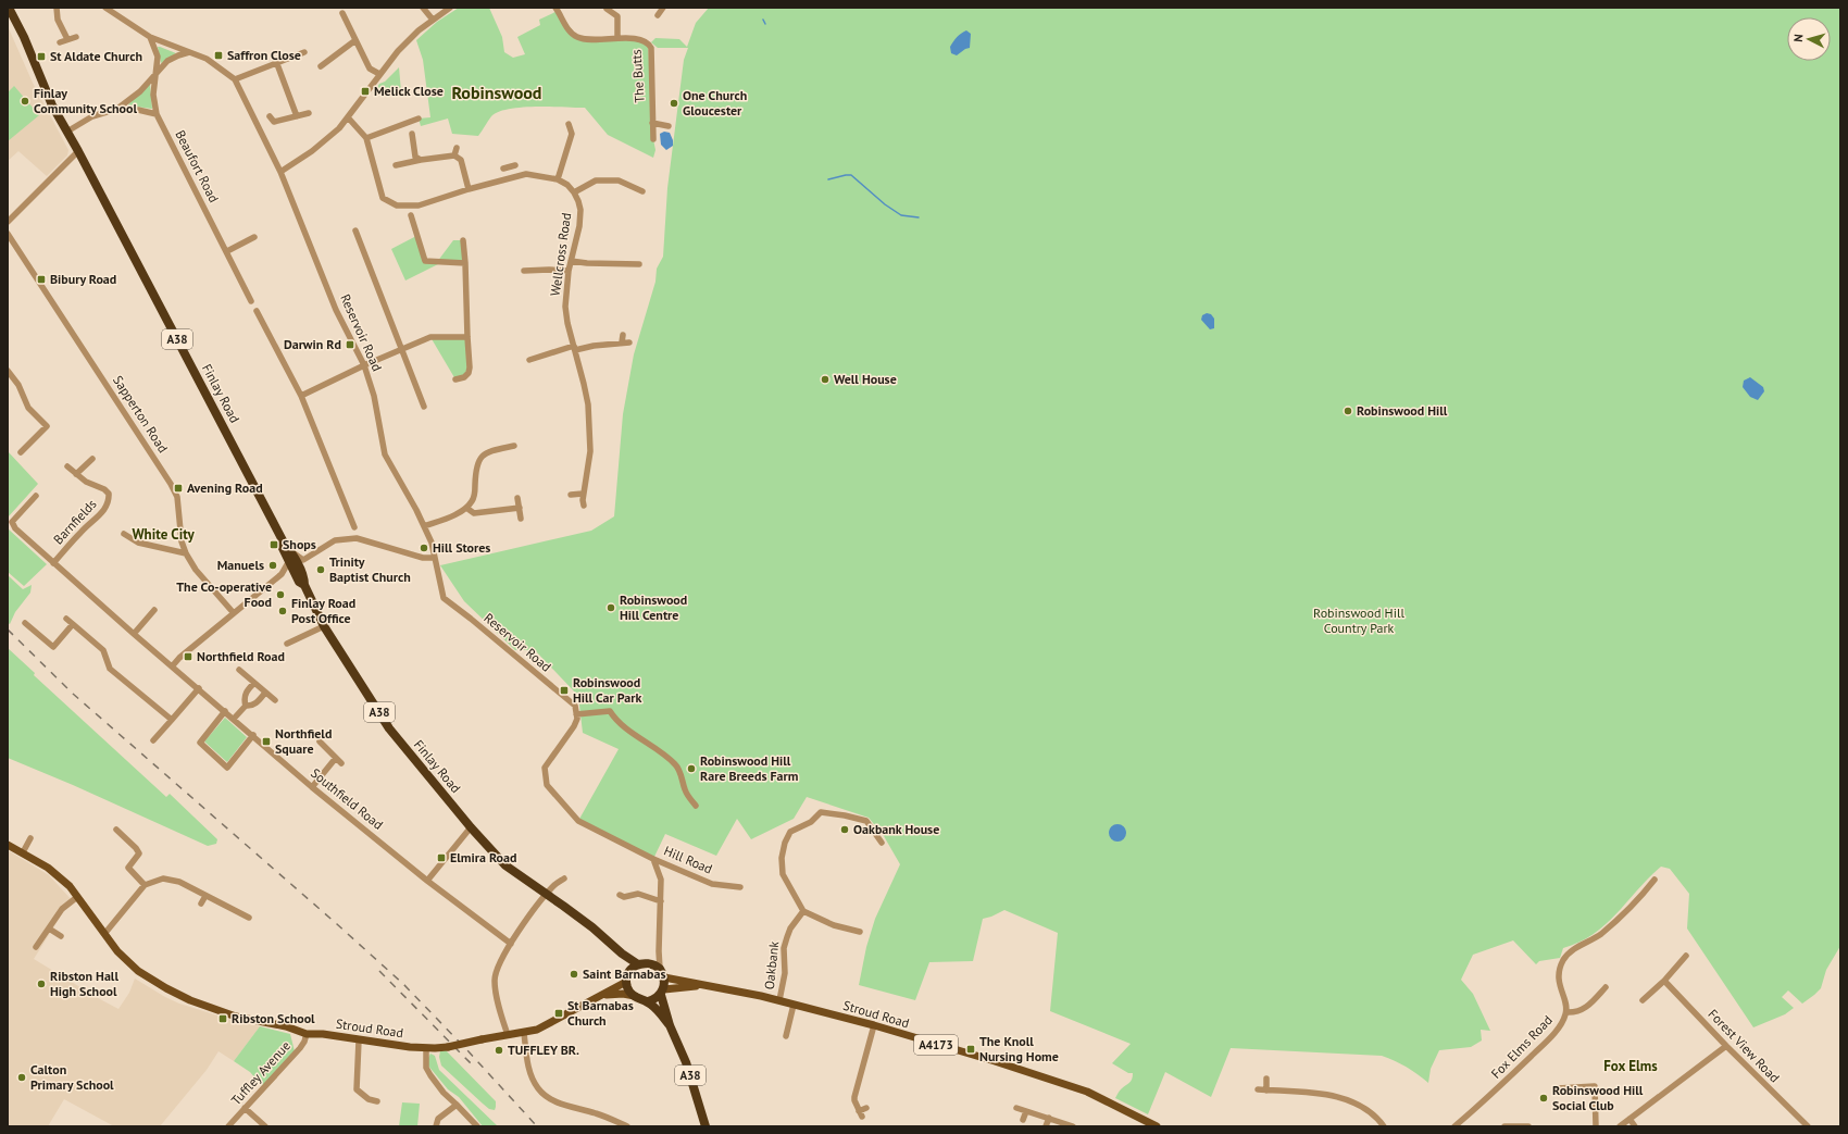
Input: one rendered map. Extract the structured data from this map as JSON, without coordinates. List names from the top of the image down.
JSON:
{
  "streets": {
    "highway": ["A38", "Finlay Road"],
    "main road": ["Stroud Road", "A4173"],
    "street": [
      "The Butts",
      "Beaufort Road",
      "Wellcross Road",
      "Reservoir Road",
      "Sapperton Road",
      "Barnfields",
      "Southfield Road",
      "Hill Road",
      "Oakbank",
      "Forest View Road",
      "Fox Elms Road",
      "Tuffley Avenue"
    ]
  },
  "crossings": [
    ["Beaufort Road", "Reservoir Road"],
    ["A38", "Finlay Road"],
    ["A38", "Stroud Road"],
    ["A38", "A4173"],
    ["Finlay Road", "Stroud Road"],
    ["Finlay Road", "A4173"],
    ["Oakbank", "Stroud Road"],
    ["Stroud Road", "A4173"],
    ["Stroud Road", "Tuffley Avenue"]
  ],
  "districts": ["Robinswood", "White City", "Fox Elms"],
  "parks": ["Robinswood Hill Country Park"],
  "places": {
    "transit": [
      "Saffron Close",
      "St Aldate Church",
      "Melick Close",
      "Bibury Road",
      "Darwin Rd",
      "Avening Road",
      "Shops",
      "Northfield Road",
      "Robinswood Hill Car Park",
      "Northfield Square",
      "Elmira Road",
      "St Barnabas Church",
      "Ribston School",
      "The Knoll Nursing Home"
    ],
    "other": [
      "Finlay Community School",
      "One Church Gloucester",
      "Well House",
      "Robinswood Hill",
      "Hill Stores",
      "Manuels",
      "Trinity Baptist Church",
      "The Co-operative Food",
      "Robinswood Hill Centre",
      "Finlay Road Post Office",
      "Robinswood Hill Rare Breeds Farm",
      "Oakbank House",
      "Saint Barnabas",
      "Ribston Hall High School",
      "TUFFLEY BR.",
      "Calton Primary School",
      "Robinswood Hill Social Club"
    ]
  },
  "north": "left"
}
